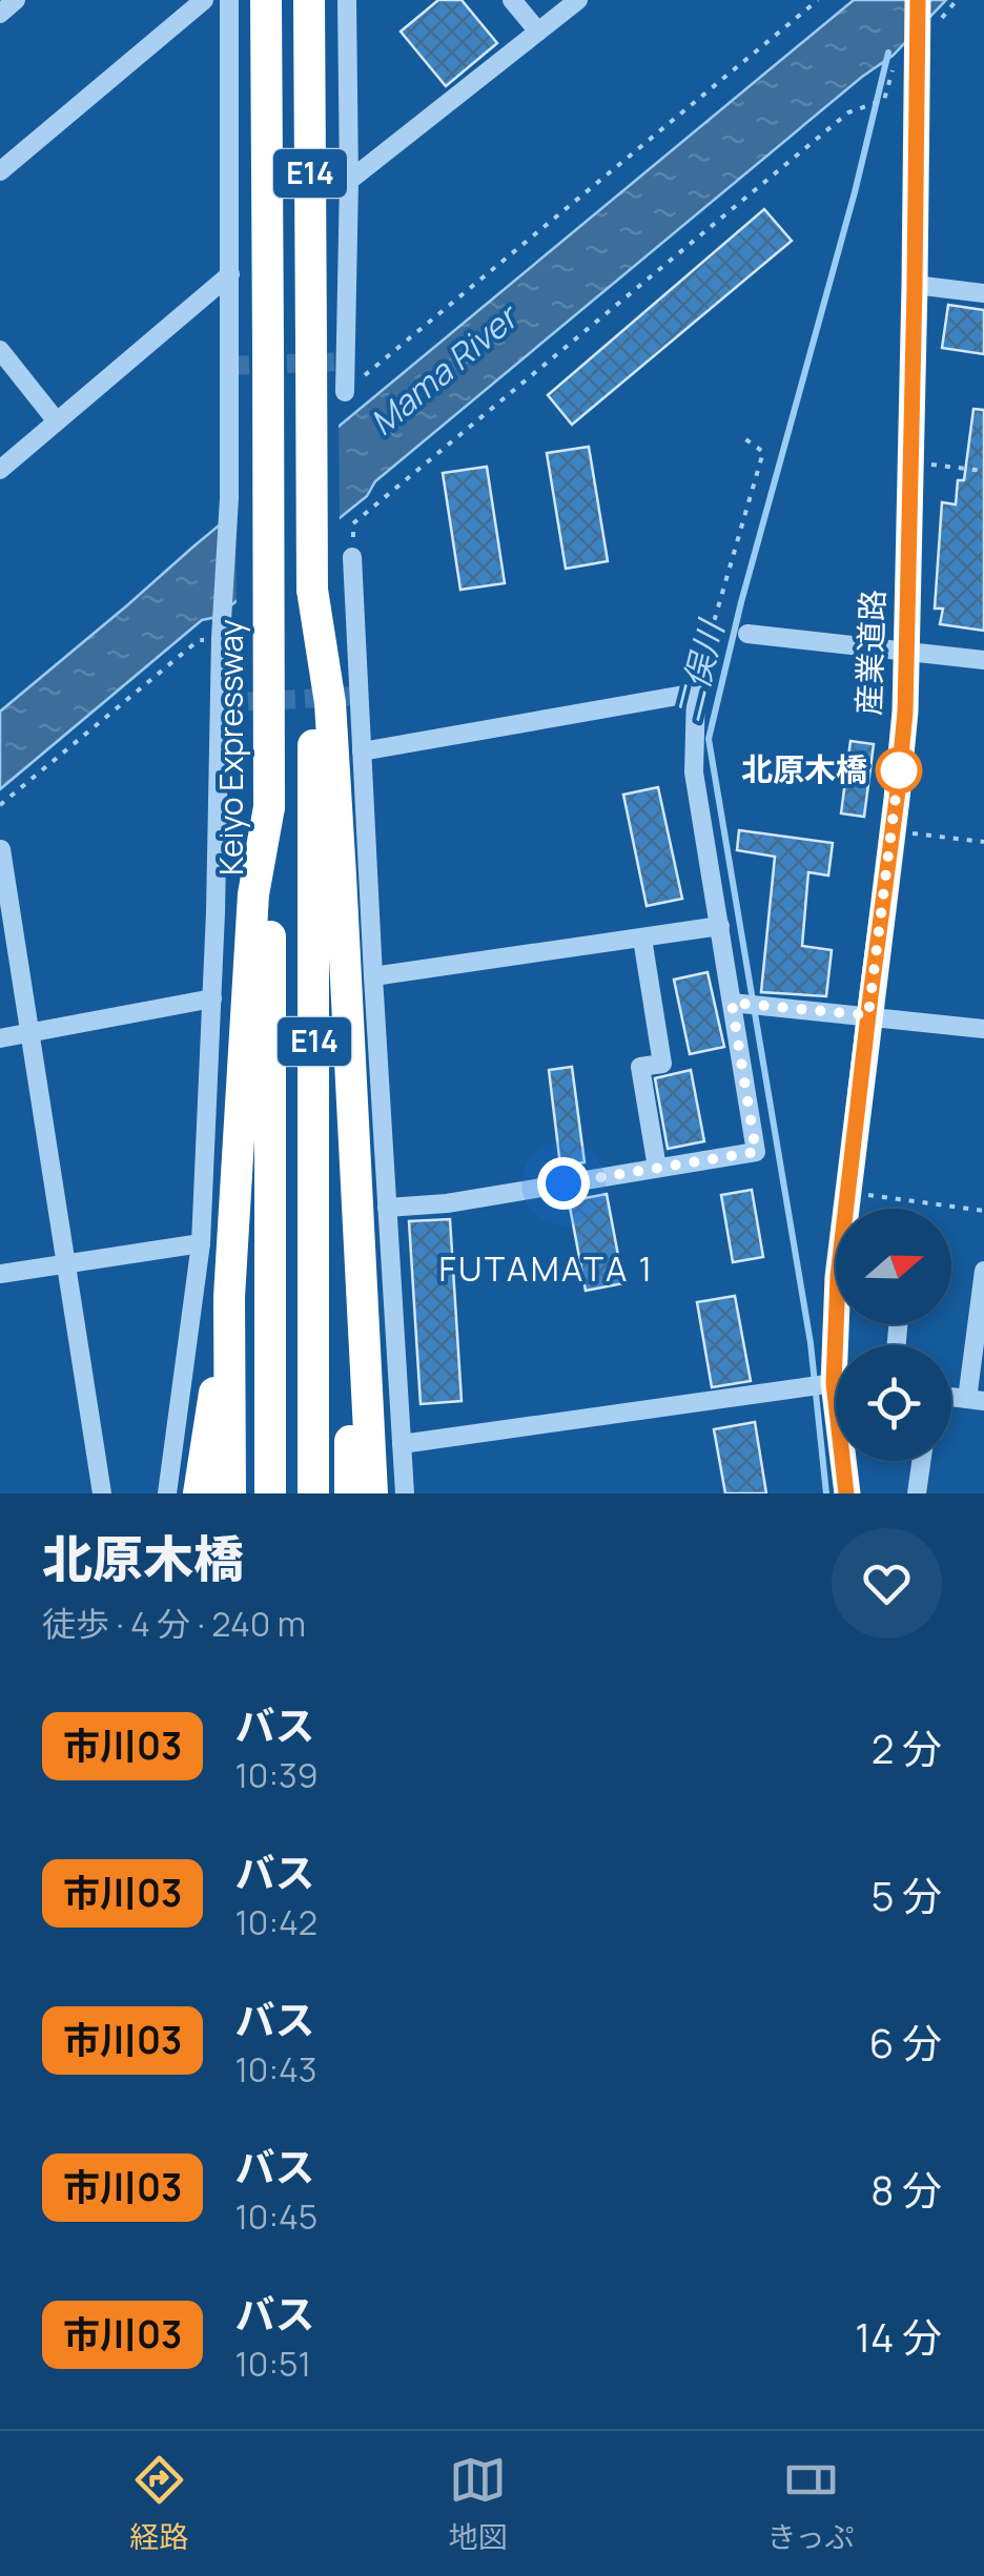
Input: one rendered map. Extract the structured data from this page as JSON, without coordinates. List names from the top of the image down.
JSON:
{
  "streets": {
    "highway": ["E14", "Keiyo Expressway"],
    "main road": ["産業道路"]
  },
  "districts": ["FUTAMATA 1"],
  "water": ["Mama River", "二俣川"],
  "places": ["北原木橋"],
  "lines": ["bus line 市川03"],
  "north": "right",
  "page": {
    "heading": ["北原木橋", "徒歩 · 4 分 · 240 m"],
    "list": [
      {
        "mark": "市川03",
        "name": "バス",
        "note": "10:39",
        "value": "2 分"
      },
      {
        "mark": "市川03",
        "name": "バス",
        "note": "10:42",
        "value": "5 分"
      },
      {
        "mark": "市川03",
        "name": "バス",
        "note": "10:43",
        "value": "6 分"
      },
      {
        "mark": "市川03",
        "name": "バス",
        "note": "10:45",
        "value": "8 分"
      },
      {
        "mark": "市川03",
        "name": "バス",
        "note": "10:51",
        "value": "14 分"
      }
    ],
    "tabs": ["経路", "地図", "きっぷ"]
  }
}
